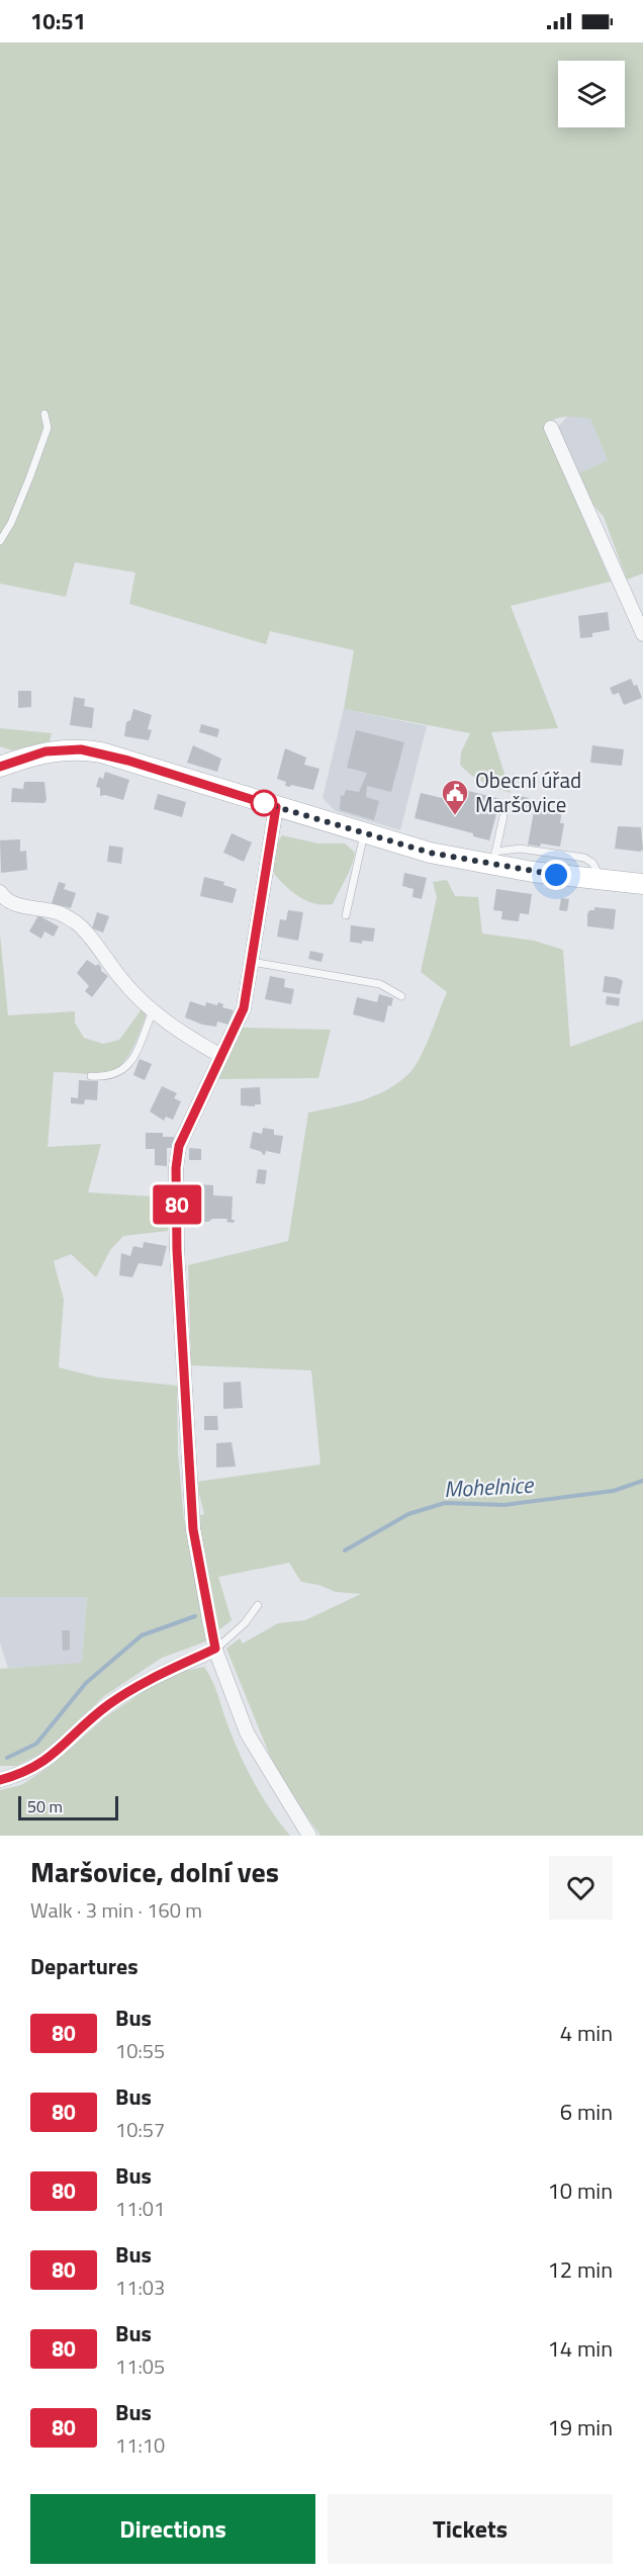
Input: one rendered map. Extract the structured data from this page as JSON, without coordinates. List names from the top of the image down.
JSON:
{
  "water": ["Mohelnice"],
  "places": {
    "public building": ["Obecní úřad Maršovice"]
  },
  "lines": ["bus line 80"],
  "scale_bar": "50 m",
  "page": {
    "status": "10:51",
    "on_map": "80",
    "scale": "50 m",
    "heading": [
      ["Maršovice, dolní ves", "Walk · 3 min · 160 m"],
      "Departures"
    ],
    "list": [
      {
        "mark": "80",
        "name": "Bus",
        "note": "10:55",
        "value": "4 min"
      },
      {
        "mark": "80",
        "name": "Bus",
        "note": "10:57",
        "value": "6 min"
      },
      {
        "mark": "80",
        "name": "Bus",
        "note": "11:01",
        "value": "10 min"
      },
      {
        "mark": "80",
        "name": "Bus",
        "note": "11:03",
        "value": "12 min"
      },
      {
        "mark": "80",
        "name": "Bus",
        "note": "11:05",
        "value": "14 min"
      },
      {
        "mark": "80",
        "name": "Bus",
        "note": "11:10",
        "value": "19 min"
      }
    ],
    "buttons": ["Directions", "Tickets"]
  }
}
